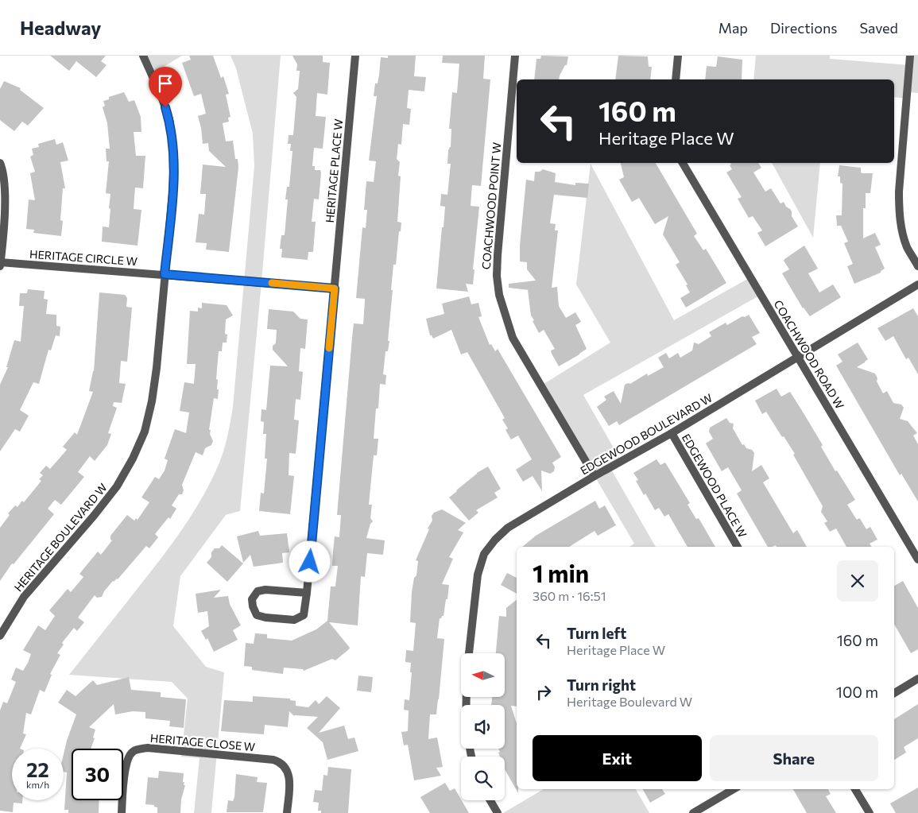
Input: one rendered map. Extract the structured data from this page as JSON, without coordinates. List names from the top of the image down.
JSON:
{
  "streets": {
    "street": [
      "HERITAGE PLACE W",
      "COACHWOOD POINT W",
      "HERITAGE CIRCLE W",
      "COACHWOOD ROAD W",
      "EDGEWOOD BOULEVARD W",
      "EDGEWOOD PLACE W",
      "HERITAGE BOULEVARD W",
      "HERITAGE CLOSE W"
    ]
  },
  "crossings": [
    ["COACHWOOD POINT W", "EDGEWOOD BOULEVARD W"],
    ["HERITAGE CIRCLE W", "HERITAGE BOULEVARD W"],
    ["COACHWOOD ROAD W", "EDGEWOOD BOULEVARD W"],
    ["EDGEWOOD BOULEVARD W", "EDGEWOOD PLACE W"]
  ],
  "north": "left",
  "page": {
    "header": "Headway",
    "nav": ["Map", "Directions", "Saved"],
    "turn": ["160 m", "Heritage Place W"],
    "heading": ["1 min", "360 m · 16:51"],
    "list": [
      {
        "name": "Turn left",
        "note": "Heritage Place W",
        "value": "160 m"
      },
      {
        "name": "Turn right",
        "note": "Heritage Boulevard W",
        "value": "100 m"
      }
    ],
    "buttons": ["Exit", "Share"],
    "speed": "22 km/h",
    "limit": "30"
  }
}
